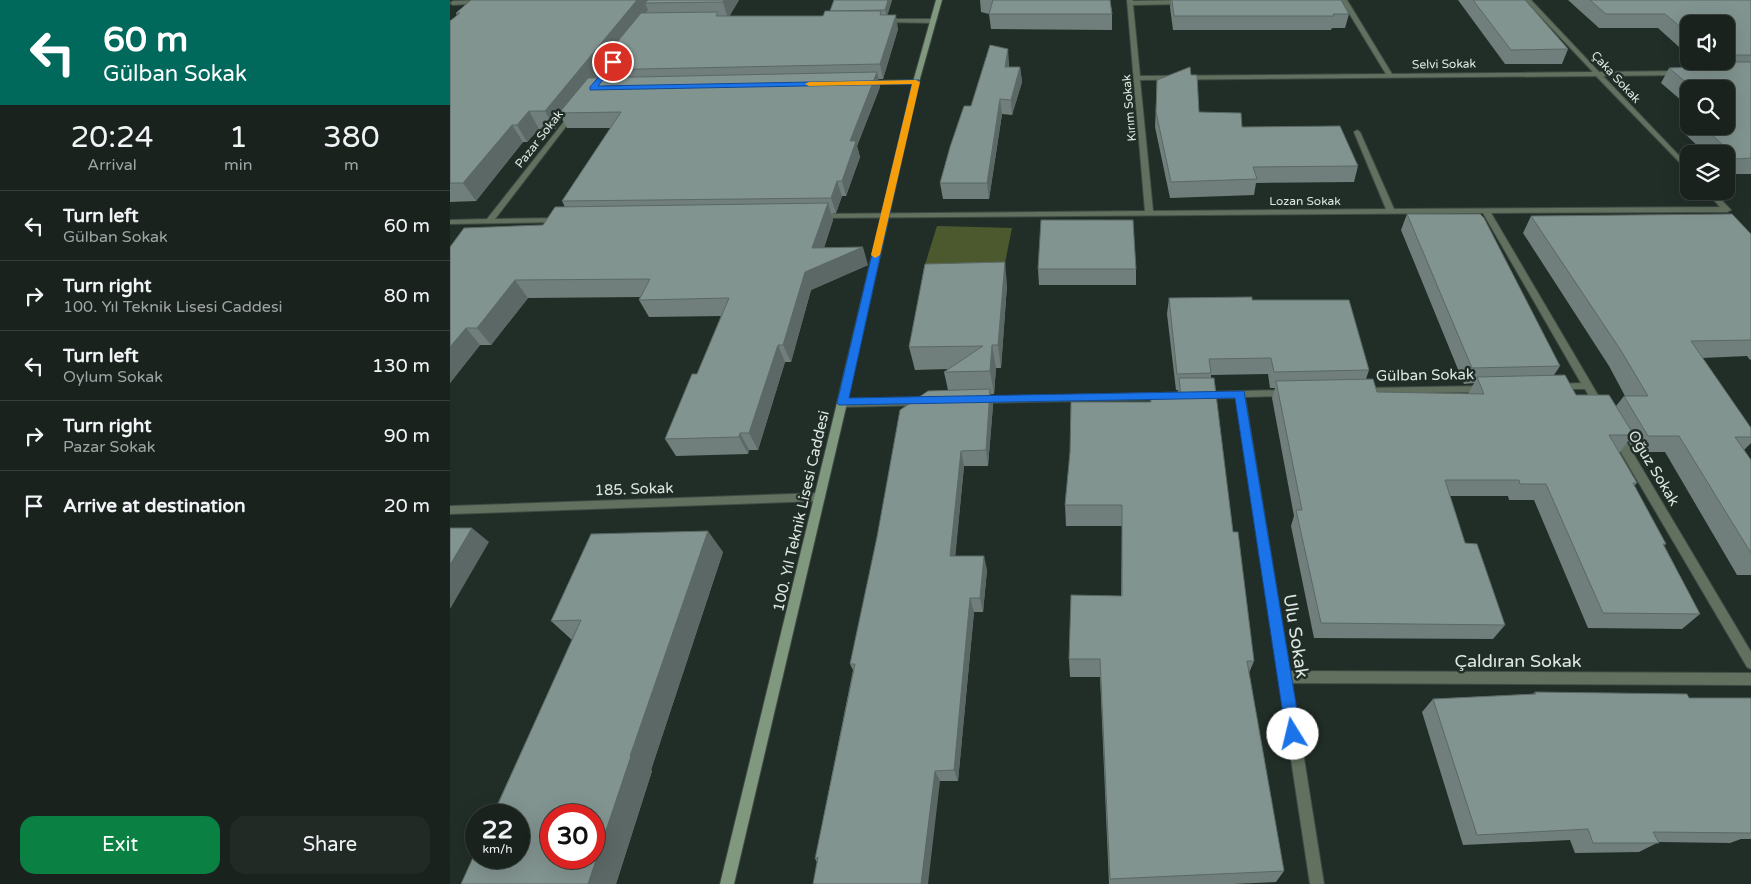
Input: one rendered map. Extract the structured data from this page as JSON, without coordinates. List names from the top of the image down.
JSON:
{
  "streets": {
    "main road": ["100. Yıl Teknik Lisesi Caddesi"],
    "street": [
      "Selvi Sokak",
      "Çaka Sokak",
      "Kırım Sokak",
      "Pazar Sokak",
      "Lozan Sokak",
      "Gülban Sokak",
      "Oğuz Sokak",
      "185. Sokak",
      "Ulu Sokak",
      "Çaldıran Sokak"
    ]
  },
  "crossings": [
    ["Selvi Sokak", "Çaka Sokak"],
    ["Selvi Sokak", "Kırım Sokak"],
    ["Kırım Sokak", "Lozan Sokak"],
    ["Lozan Sokak", "Oğuz Sokak"],
    ["Lozan Sokak", "100. Yıl Teknik Lisesi Caddesi"],
    ["185. Sokak", "100. Yıl Teknik Lisesi Caddesi"],
    ["Ulu Sokak", "Çaldıran Sokak"]
  ],
  "page": {
    "turn": ["60 m", "Gülban Sokak"],
    "eta": [
      "20:24",
      "Arrival",
      "1",
      "min",
      "380",
      "m"
    ],
    "list": [
      {
        "name": "Turn left",
        "note": "Gülban Sokak",
        "value": "60 m"
      },
      {
        "name": "Turn right",
        "note": "100. Yıl Teknik Lisesi Caddesi",
        "value": "80 m"
      },
      {
        "name": "Turn left",
        "note": "Oylum Sokak",
        "value": "130 m"
      },
      {
        "name": "Turn right",
        "note": "Pazar Sokak",
        "value": "90 m"
      },
      {
        "name": "Arrive at destination",
        "value": "20 m"
      }
    ],
    "speed": "22 km/h",
    "limit": "30",
    "buttons": ["Exit", "Share"]
  }
}
